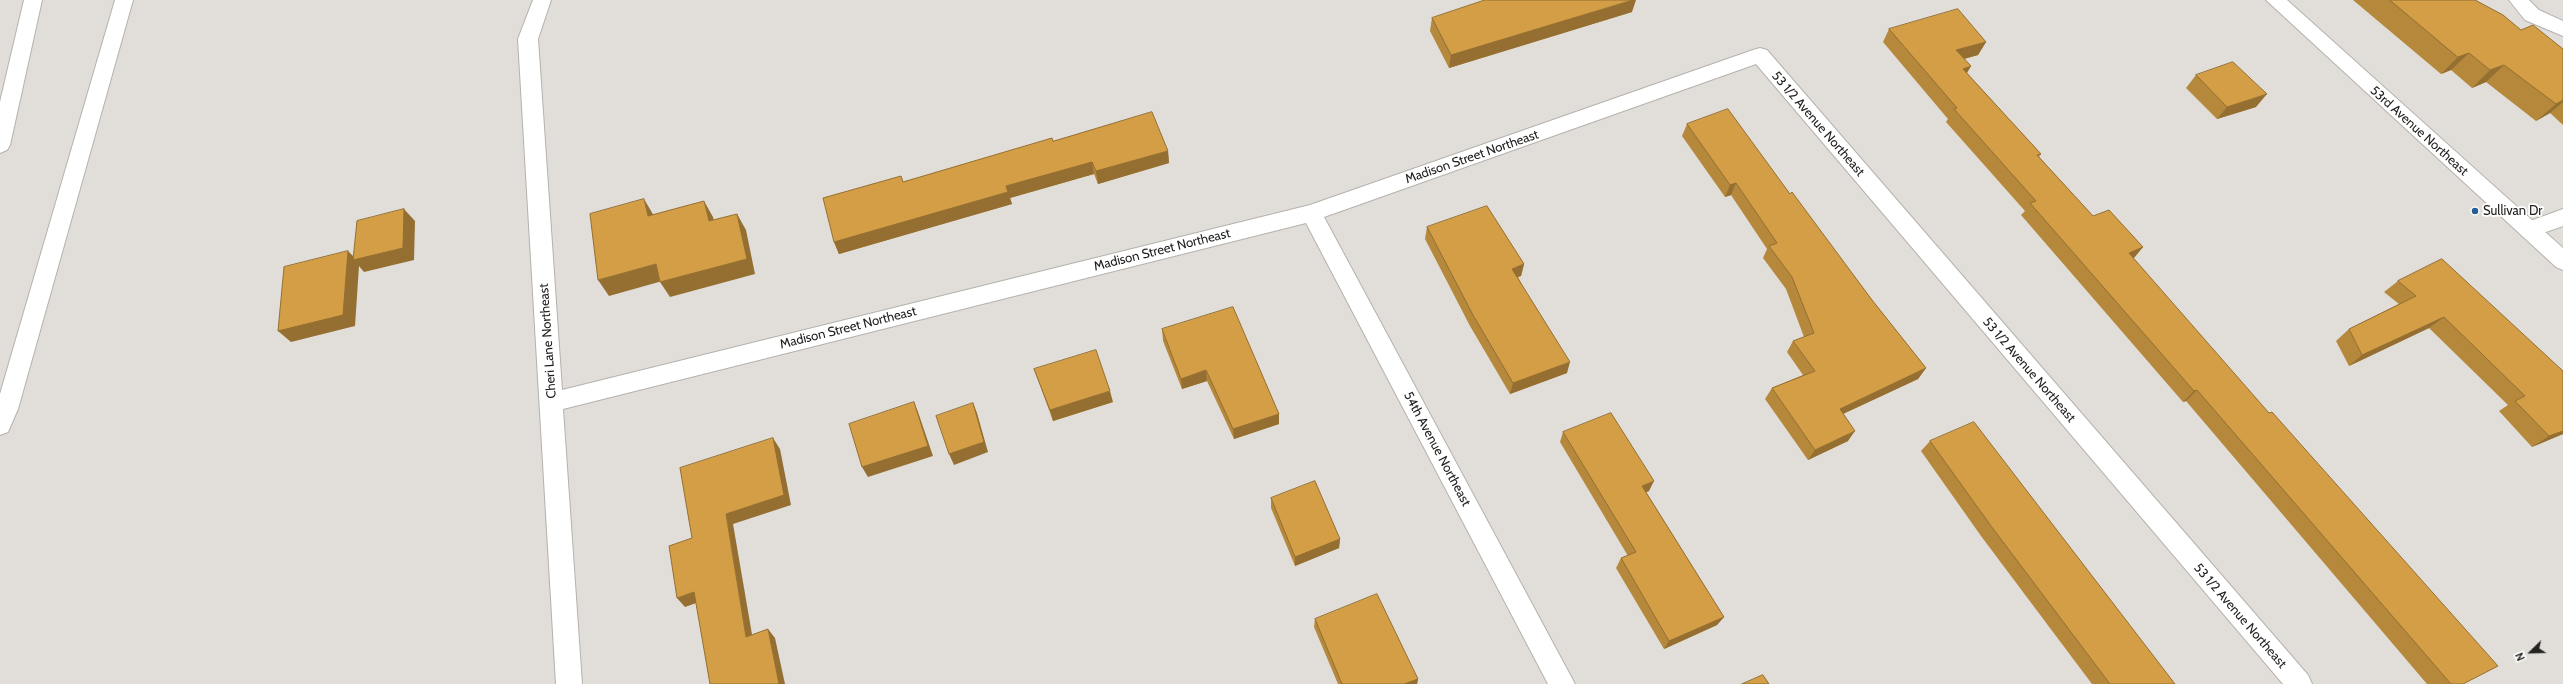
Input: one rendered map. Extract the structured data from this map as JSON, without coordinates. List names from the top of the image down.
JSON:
{
  "streets": {
    "main road": [
      "53 1/2 Avenue Northeast",
      "53rd Avenue Northeast",
      "Madison Street Northeast",
      "Cheri Lane Northeast",
      "54th Avenue Northeast"
    ]
  },
  "crossings": [
    ["53 1/2 Avenue Northeast", "Madison Street Northeast"],
    ["Madison Street Northeast", "Cheri Lane Northeast"],
    ["Madison Street Northeast", "54th Avenue Northeast"]
  ],
  "places": ["Sullivan Dr"],
  "north": "bottom left"
}
